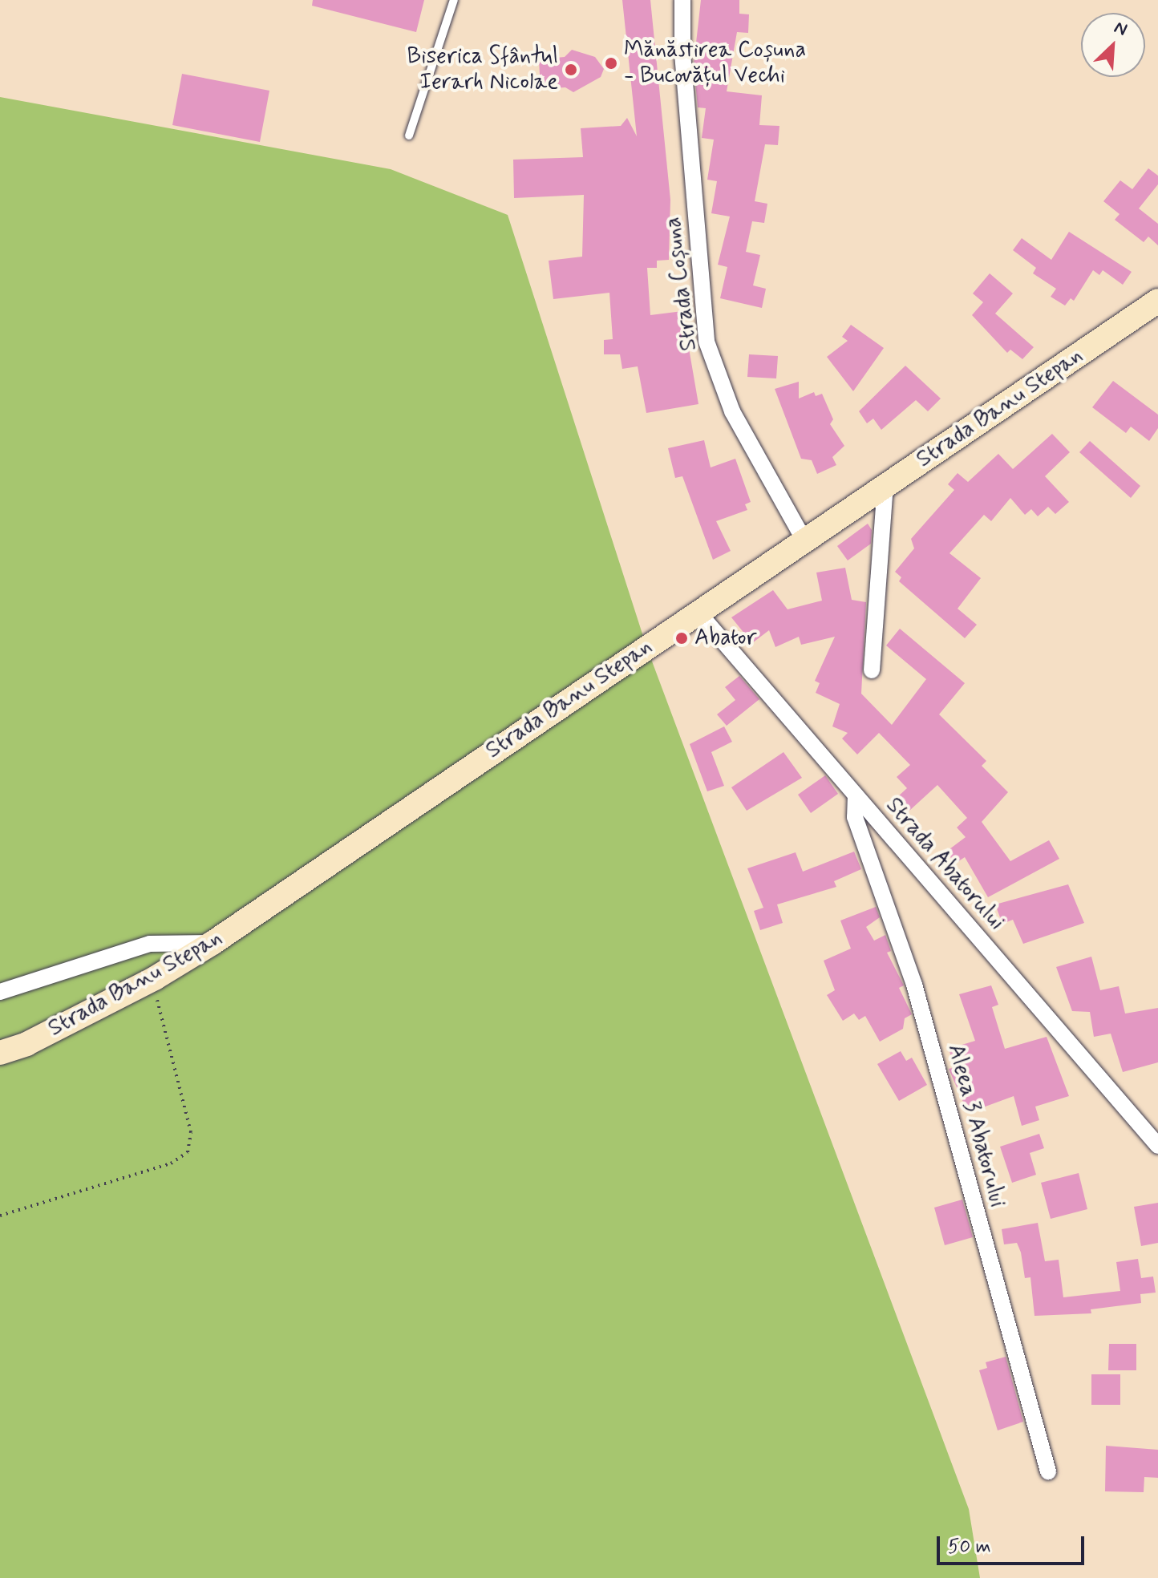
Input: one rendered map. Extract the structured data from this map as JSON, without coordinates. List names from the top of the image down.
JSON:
{
  "streets": {
    "main road": ["Strada Banu Stepan"],
    "street": ["Strada Coșuna", "Strada Abatorului", "Aleea 3 Abatorului"]
  },
  "crossings": [
    ["Strada Coșuna", "Strada Banu Stepan"],
    ["Strada Banu Stepan", "Strada Abatorului"],
    ["Strada Abatorului", "Aleea 3 Abatorului"]
  ],
  "places": ["Mănăstirea Coșuna - Bucovățul Vechi", "Biserica Sfântul Ierarh Nicolae", "Abator"],
  "scale_bar": "50 m",
  "north": "top right"
}
